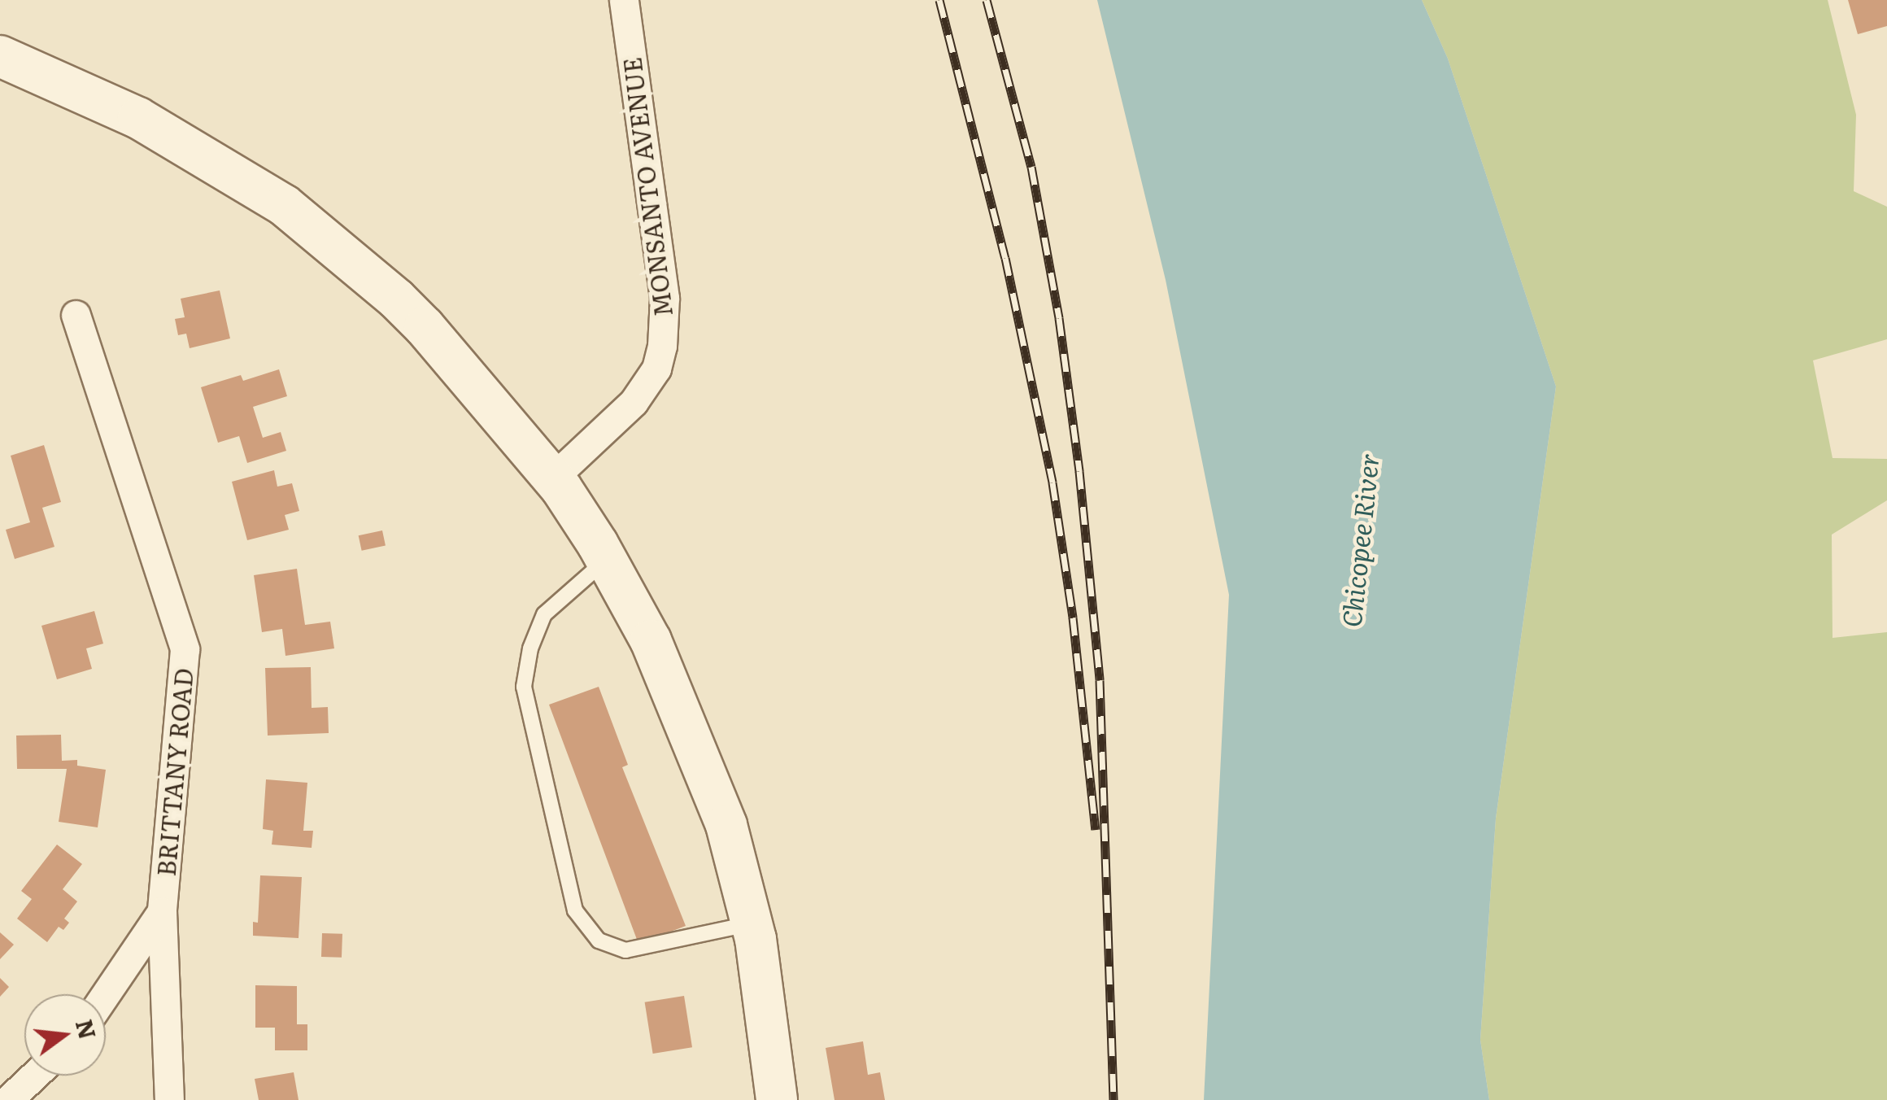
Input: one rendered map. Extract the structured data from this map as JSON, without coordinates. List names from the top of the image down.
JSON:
{
  "streets": {
    "street": ["MONSANTO AVENUE", "BRITTANY ROAD"]
  },
  "water": ["Chicopee River"],
  "north": "right"
}
